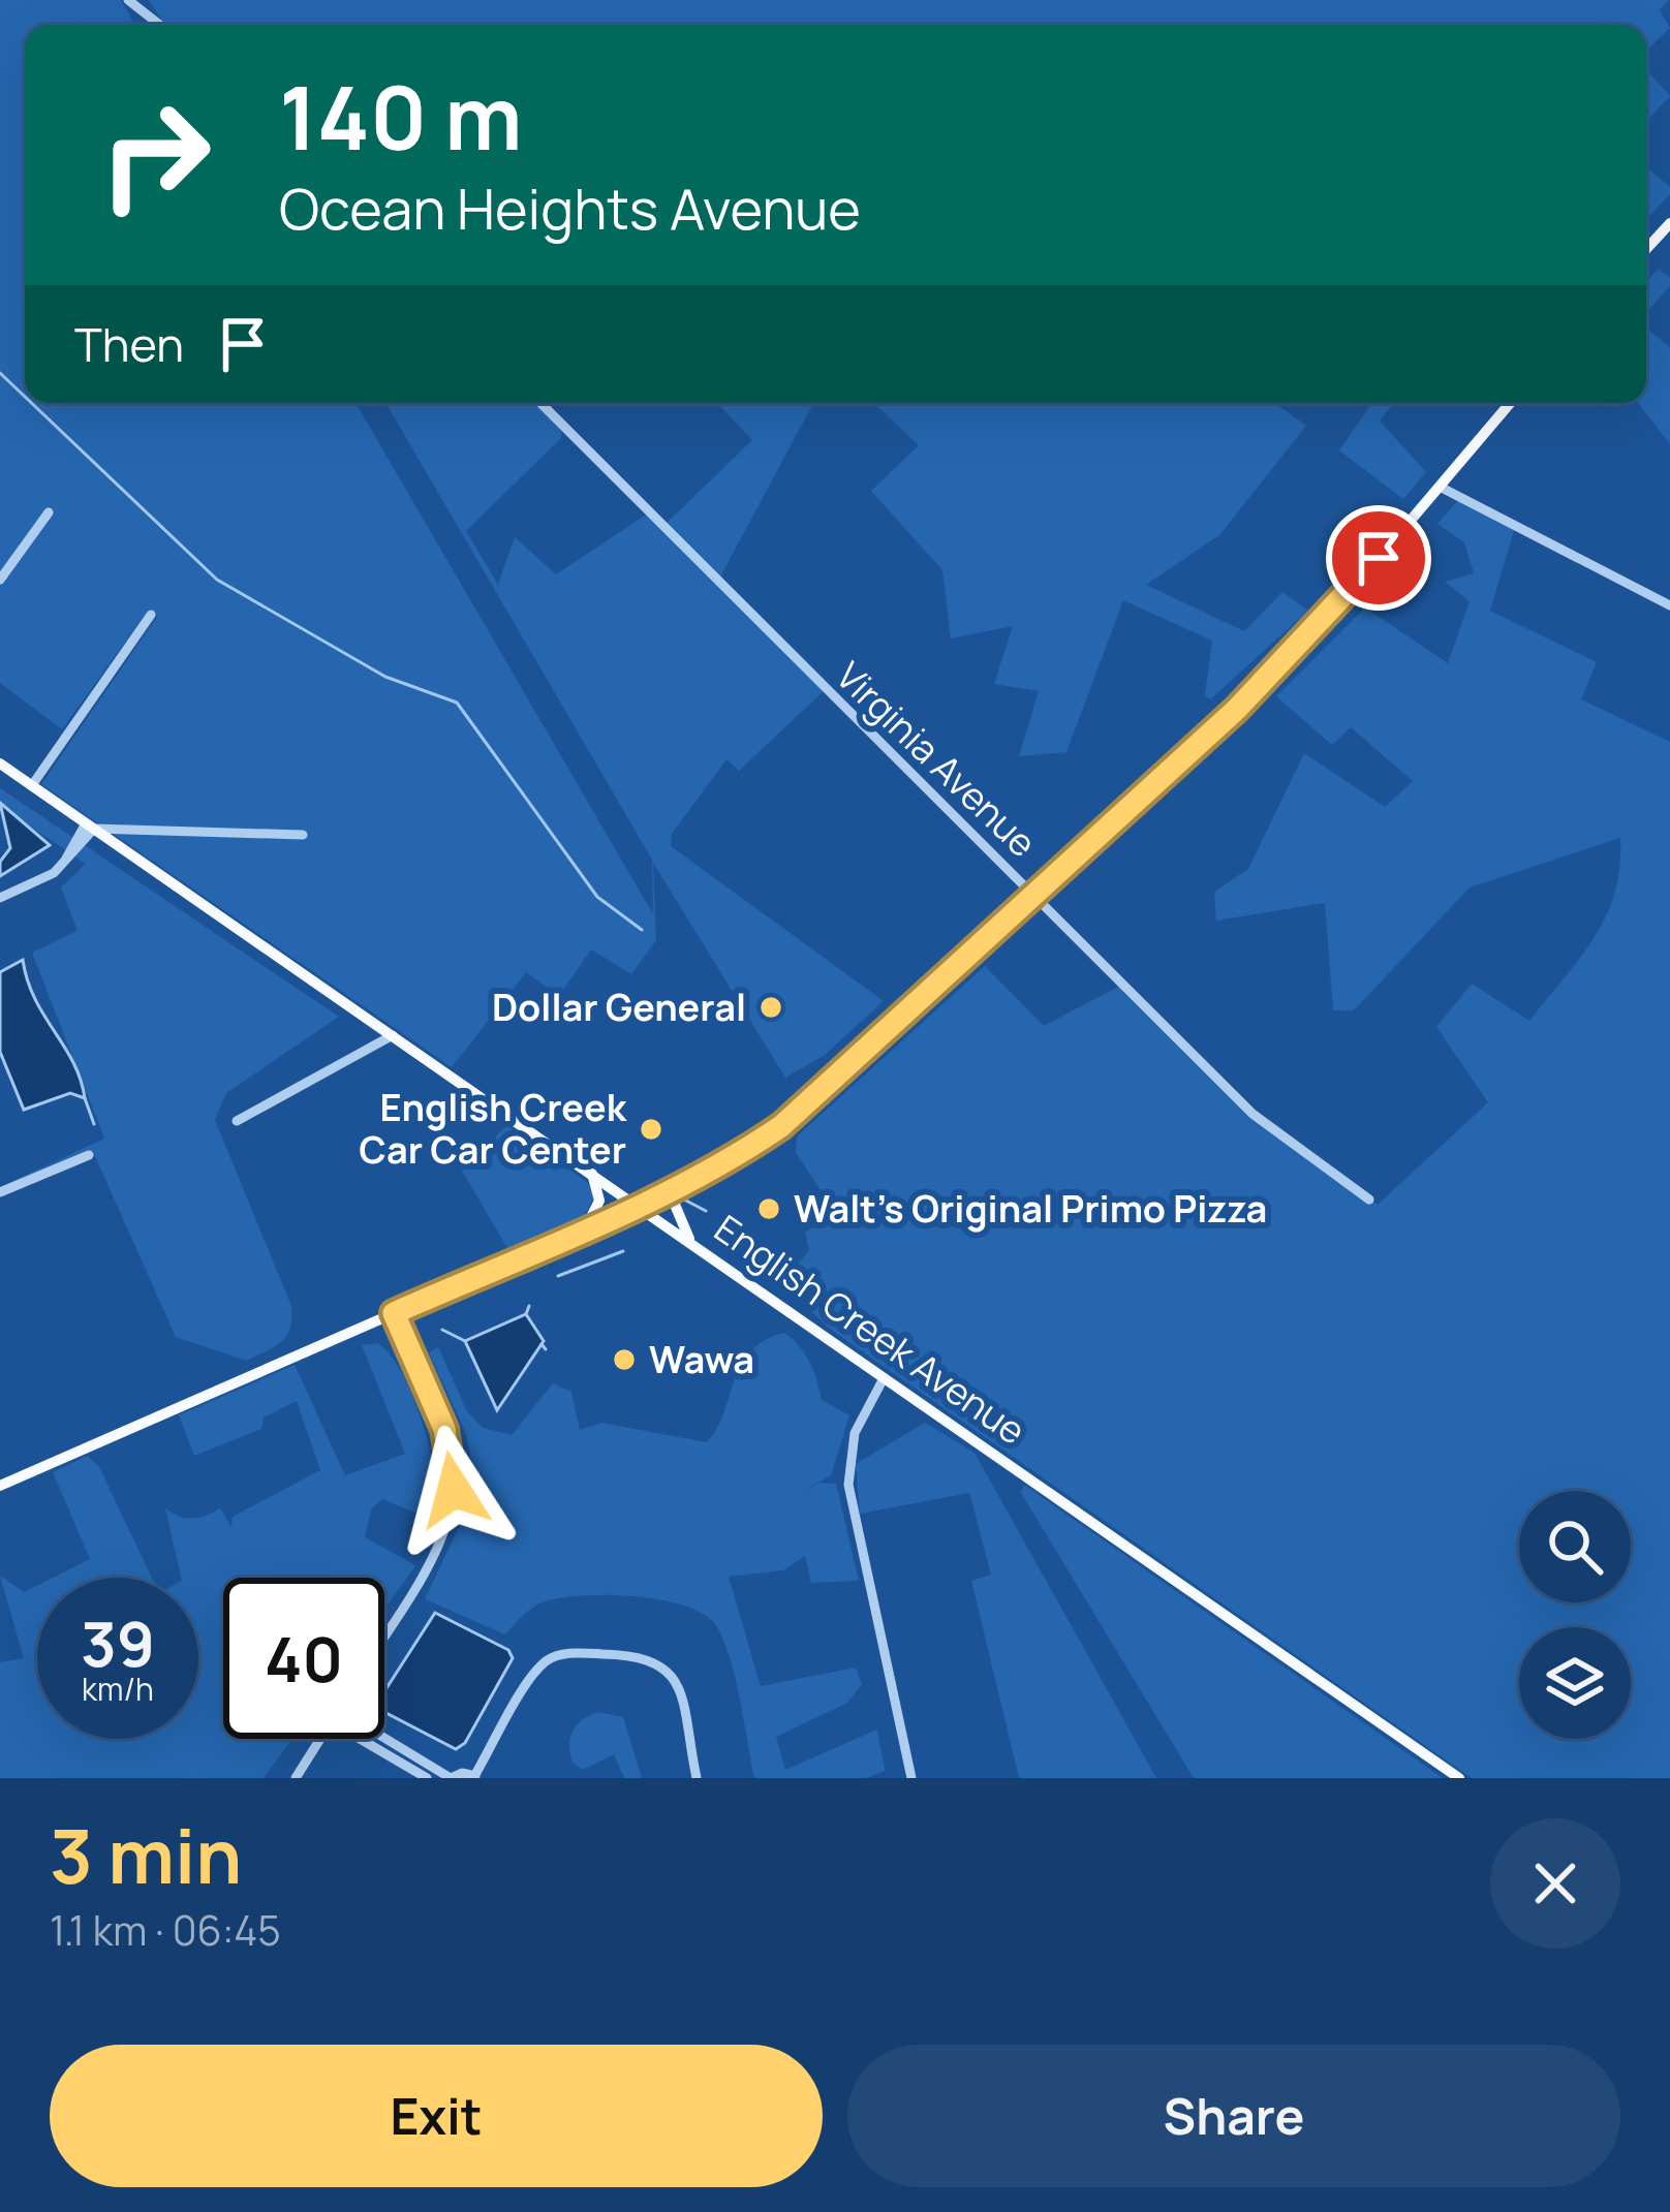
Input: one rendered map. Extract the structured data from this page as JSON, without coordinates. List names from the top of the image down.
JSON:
{
  "streets": {
    "main road": ["English Creek Avenue"],
    "street": ["Virginia Avenue"]
  },
  "places": [
    "Dollar General",
    "English Creek Car Car Center",
    "Walt's Original Primo Pizza",
    "Wawa"
  ],
  "page": {
    "turn": ["140 m", "Ocean Heights Avenue"],
    "then": "Then",
    "speed": "39 km/h",
    "limit": "40",
    "heading": ["3 min", "1.1 km · 06:45"],
    "buttons": ["Exit", "Share"]
  }
}
